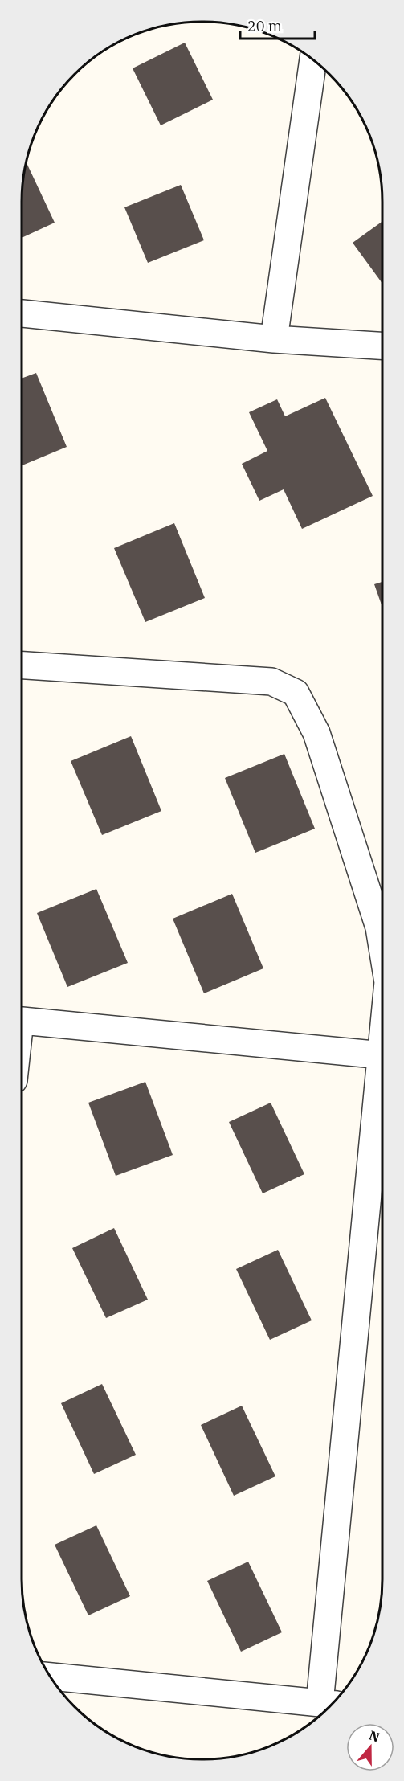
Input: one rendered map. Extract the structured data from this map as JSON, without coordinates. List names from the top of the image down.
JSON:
{
  "scale_bar": "20 m",
  "north": "top"
}
